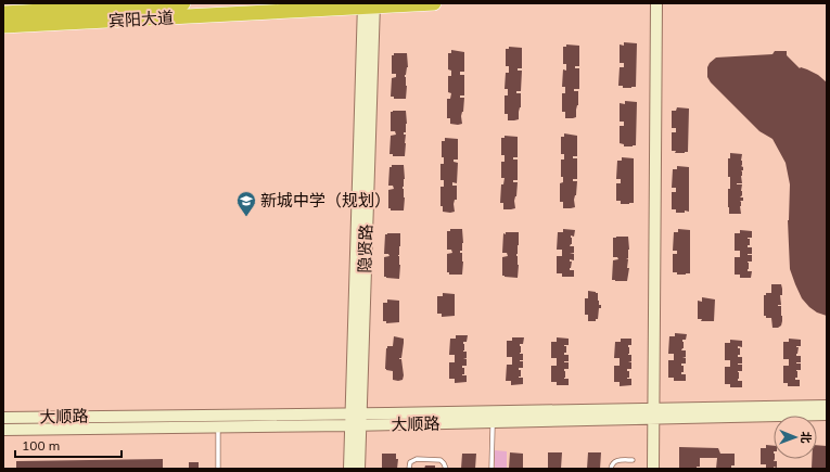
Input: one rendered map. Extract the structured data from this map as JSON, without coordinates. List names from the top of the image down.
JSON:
{
  "streets": {
    "highway": ["宾阳大道"],
    "street": ["隐贤路", "大顺路"]
  },
  "crossings": [
    ["宾阳大道", "隐贤路"],
    ["隐贤路", "大顺路"]
  ],
  "places": {
    "school or university": ["新城中学（规划）"]
  },
  "scale_bar": "100 m",
  "north": "right"
}
